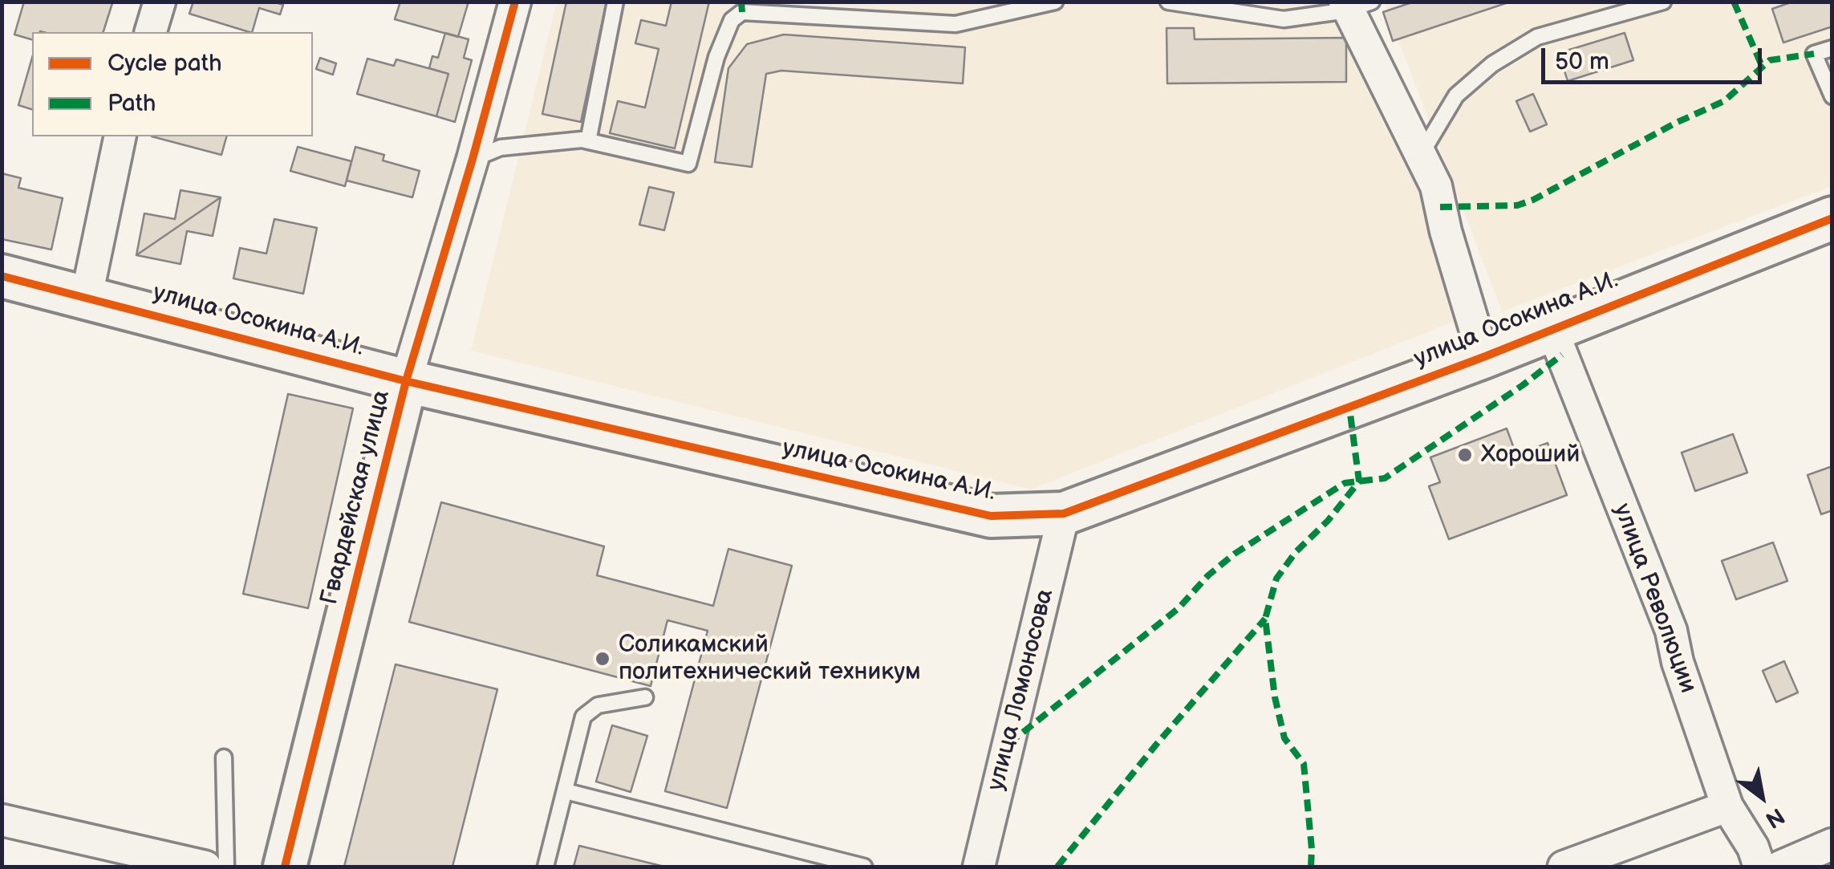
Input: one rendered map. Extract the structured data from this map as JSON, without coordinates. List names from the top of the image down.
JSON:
{
  "streets": {
    "street": [
      "улица Осокина А.И.",
      "Гвардейская улица",
      "улица Революции",
      "улица Ломоносова"
    ]
  },
  "crossings": [
    ["улица Осокина А.И.", "Гвардейская улица"],
    ["улица Осокина А.И.", "улица Революции"],
    ["улица Осокина А.И.", "улица Ломоносова"]
  ],
  "places": ["Хороший", "Соликамский политехнический техникум"],
  "legend": ["Cycle path", "Path"],
  "scale_bar": "50 m",
  "north": "bottom right"
}
